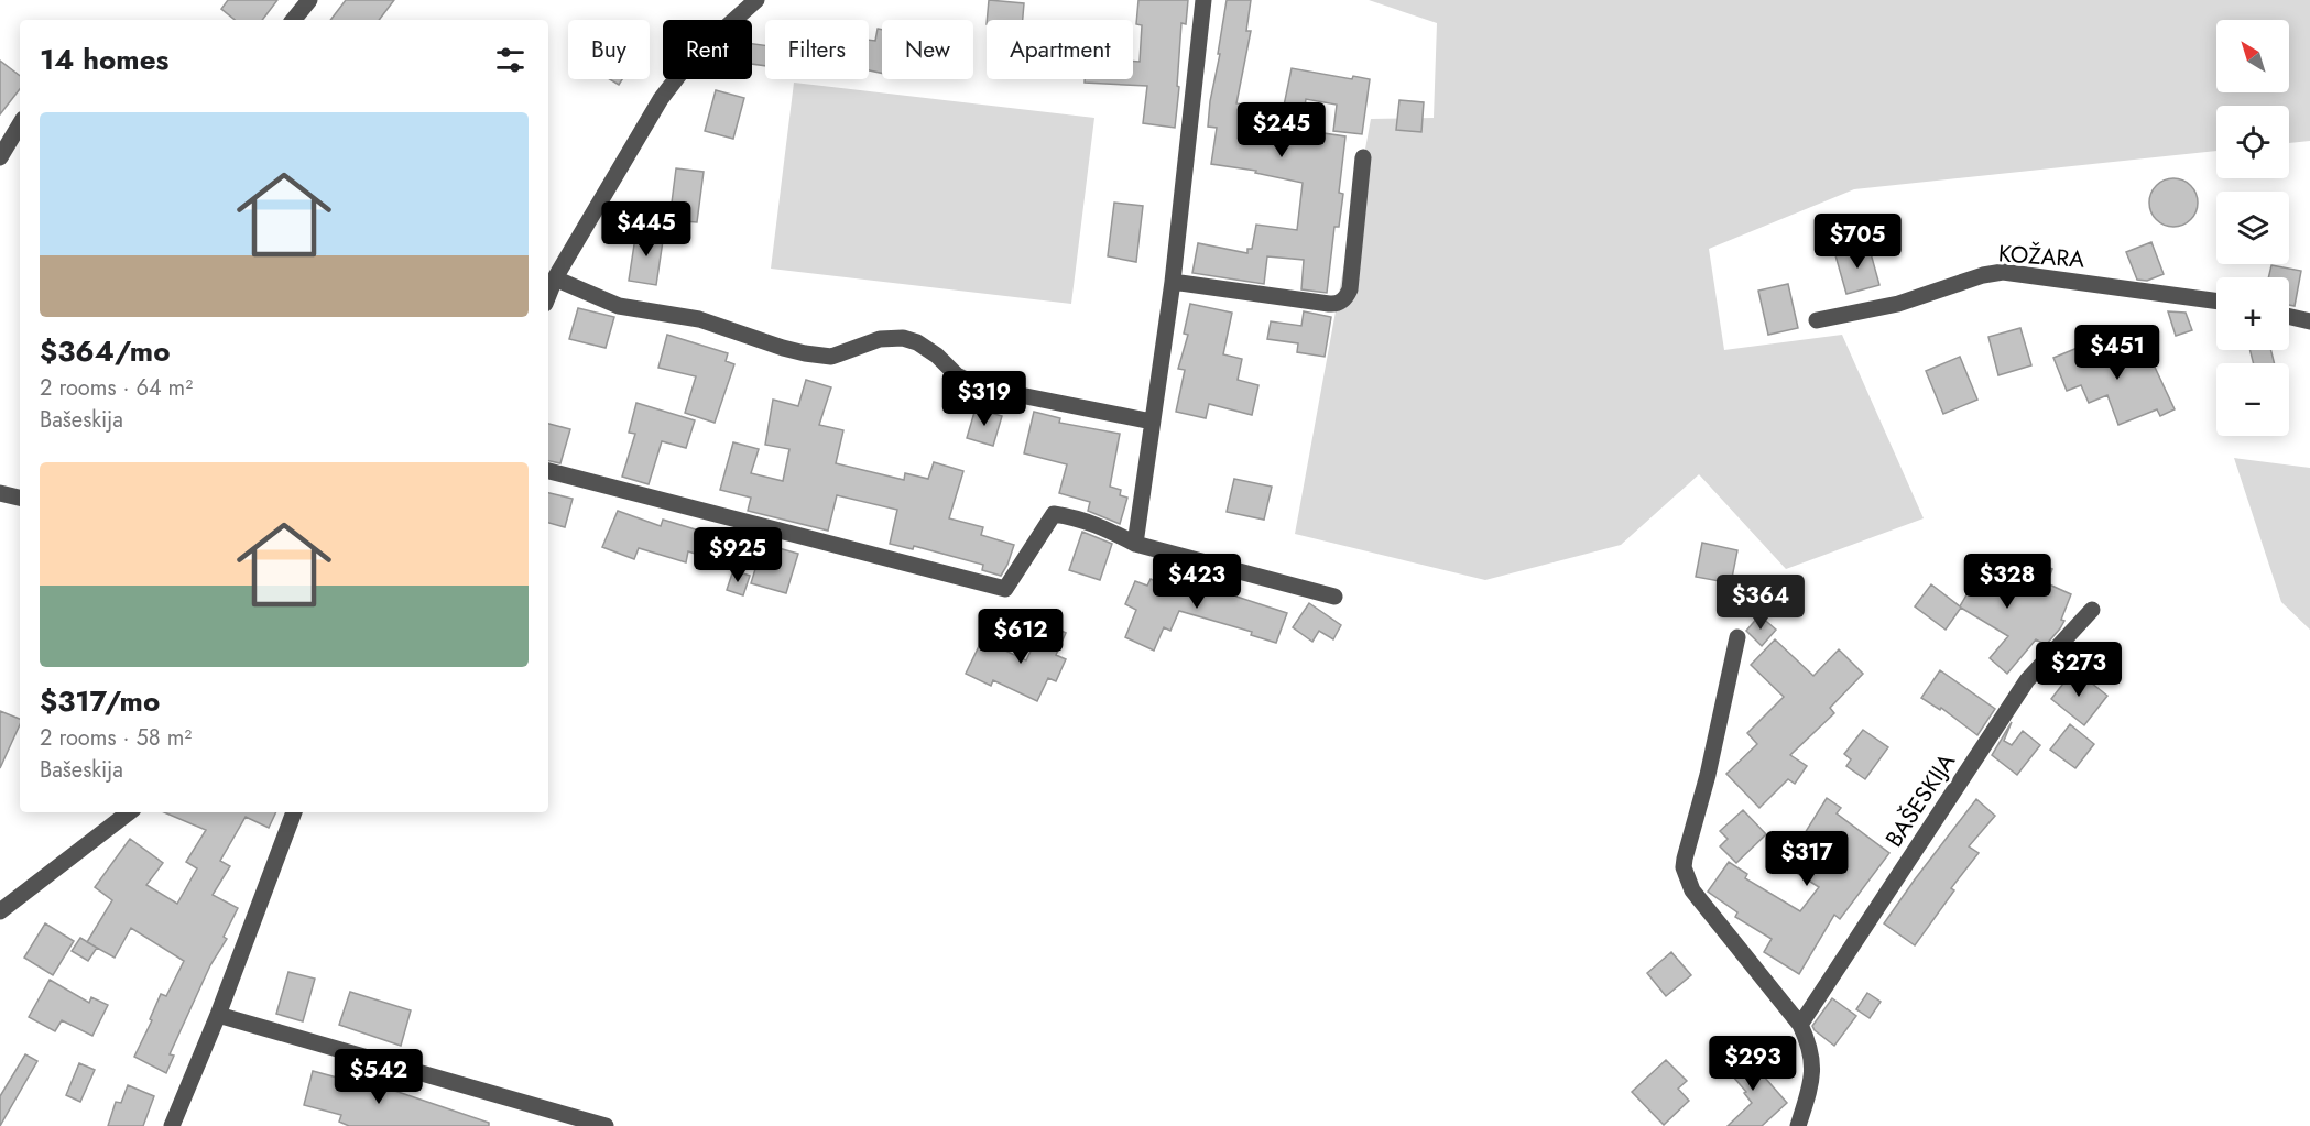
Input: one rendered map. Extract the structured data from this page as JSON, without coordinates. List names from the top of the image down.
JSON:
{
  "streets": {
    "street": ["KOŽARA", "BAŠESKIJA"]
  },
  "north": "top left",
  "page": {
    "map_buttons": ["+", "−"],
    "chip": [
      "Buy",
      "Rent",
      "Filters",
      "New",
      "Apartment"
    ],
    "heading": "14 homes",
    "list": [
      {
        "name": "$364/mo",
        "note": "2 rooms · 64 m² · Bašeskija"
      },
      {
        "name": "$317/mo",
        "note": "2 rooms · 58 m² · Bašeskija"
      }
    ],
    "price": [
      "$245",
      "$445",
      "$705",
      "$451",
      "$319",
      "$925",
      "$423",
      "$328",
      "$364",
      "$612",
      "$273",
      "$317",
      "$293",
      "$542"
    ]
  }
}
